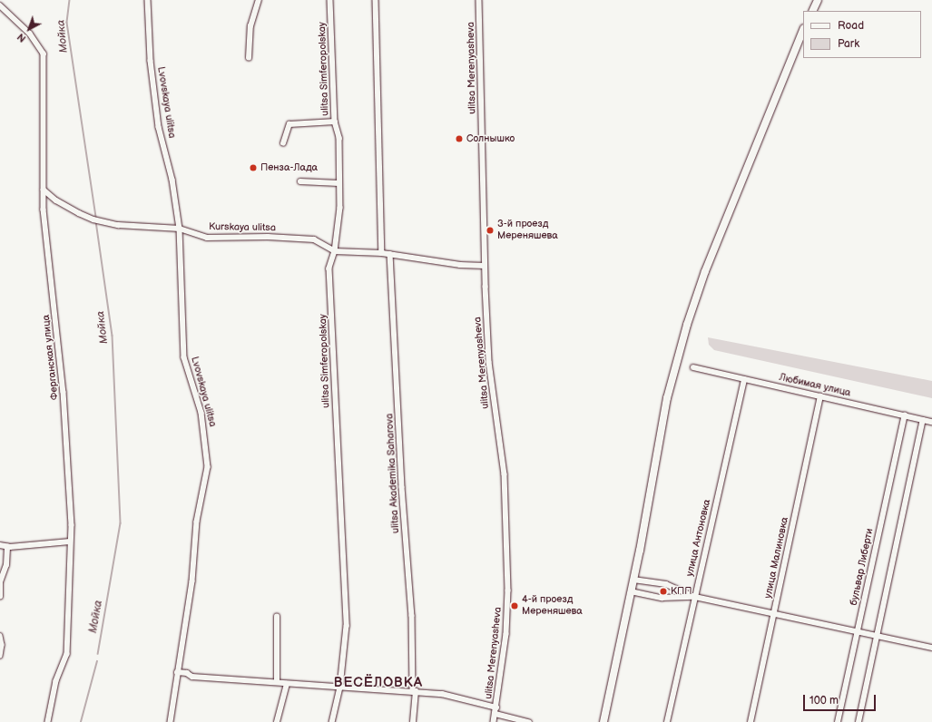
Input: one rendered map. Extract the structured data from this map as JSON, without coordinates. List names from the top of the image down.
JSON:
{
  "streets": {
    "street": [
      "ulitsa Merenyasheva",
      "ulitsa Simferopolskay",
      "Lvovskaya ulitsa",
      "Kurskaya ulitsa",
      "Ферганская улица",
      "Любимая улица",
      "ulitsa Akademika Saharova",
      "улица Антоновка",
      "улица Малиновка",
      "бульвар Либерти"
    ]
  },
  "crossings": [
    ["ulitsa Merenyasheva", "Kurskaya ulitsa"],
    ["ulitsa Simferopolskay", "Kurskaya ulitsa"],
    ["Lvovskaya ulitsa", "Kurskaya ulitsa"],
    ["Kurskaya ulitsa", "Ферганская улица"],
    ["Kurskaya ulitsa", "ulitsa Akademika Saharova"],
    ["Любимая улица", "улица Антоновка"],
    ["Любимая улица", "улица Малиновка"],
    ["Любимая улица", "бульвар Либерти"]
  ],
  "districts": ["ВЕСЁЛОВКА"],
  "water": ["Мойка"],
  "places": [
    "Солнышко",
    "Пенза-Лада",
    "3-й проезд Мереняшева",
    "КПП",
    "4-й проезд Мереняшева"
  ],
  "legend": ["Road", "Park"],
  "scale_bar": "100 m",
  "north": "bottom left"
}
